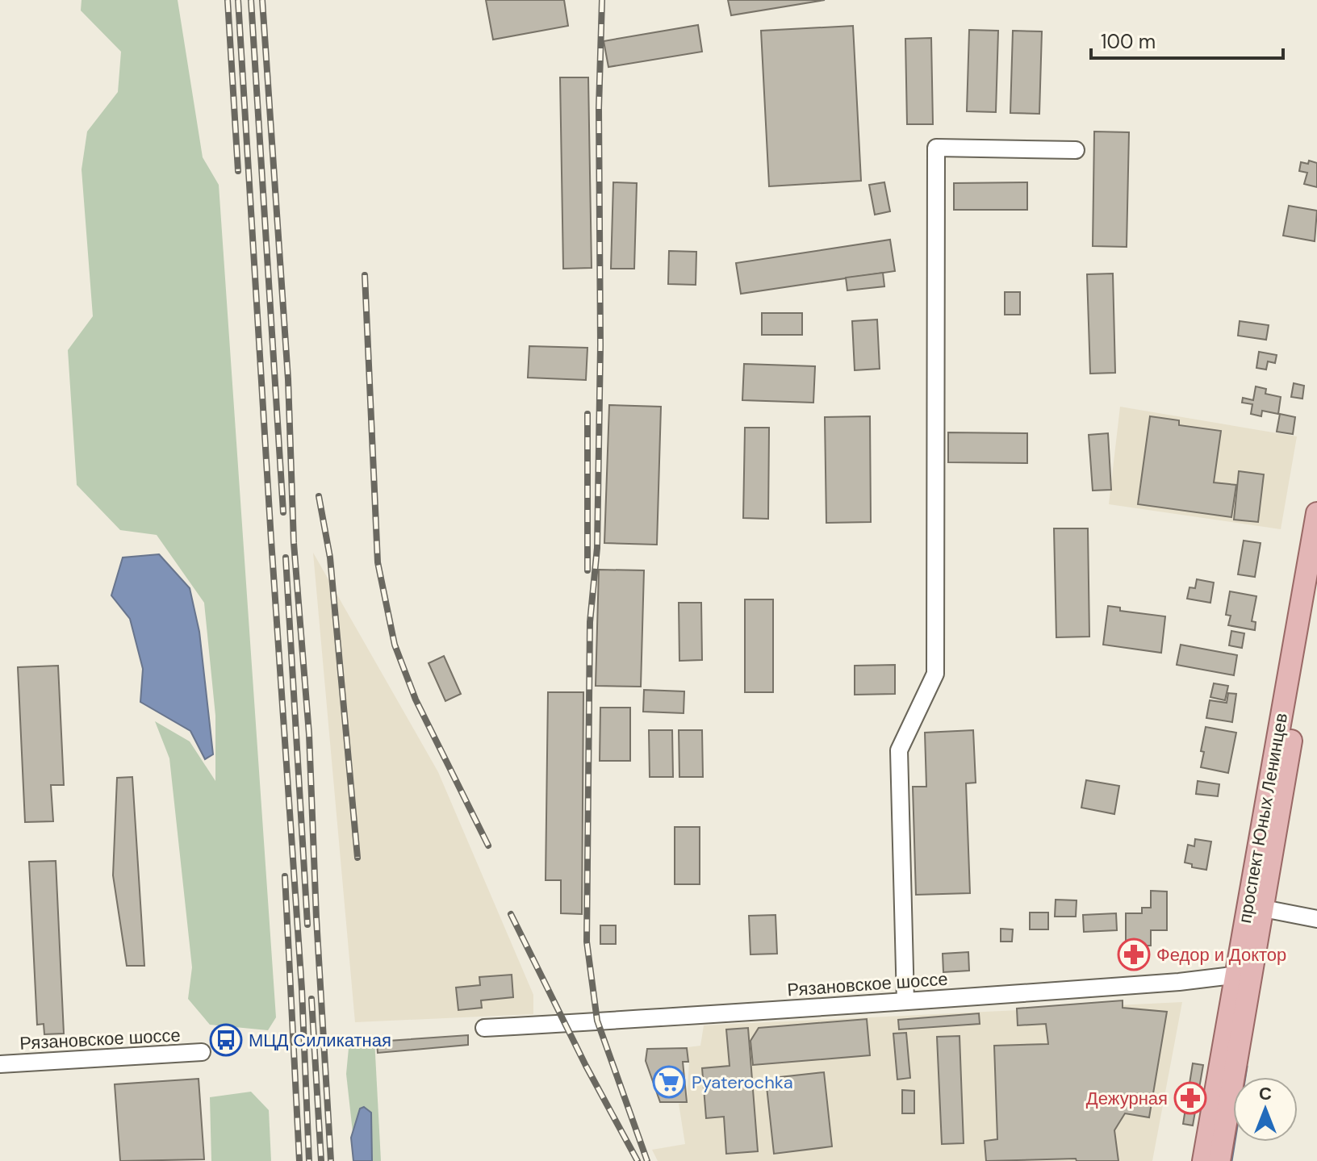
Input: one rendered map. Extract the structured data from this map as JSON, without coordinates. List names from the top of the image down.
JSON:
{
  "streets": {
    "main road": ["проспект Юных Ленинцев"],
    "street": ["Рязановское шоссе"]
  },
  "crossings": [
    ["проспект Юных Ленинцев", "Рязановское шоссе"]
  ],
  "places": {
    "pharmacy": ["Федор и Доктор", "Дежурная"],
    "bus stop": ["МЦД Силикатная"],
    "supermarket": ["Pyaterochka"]
  },
  "scale_bar": "100 m",
  "north": "top"
}
